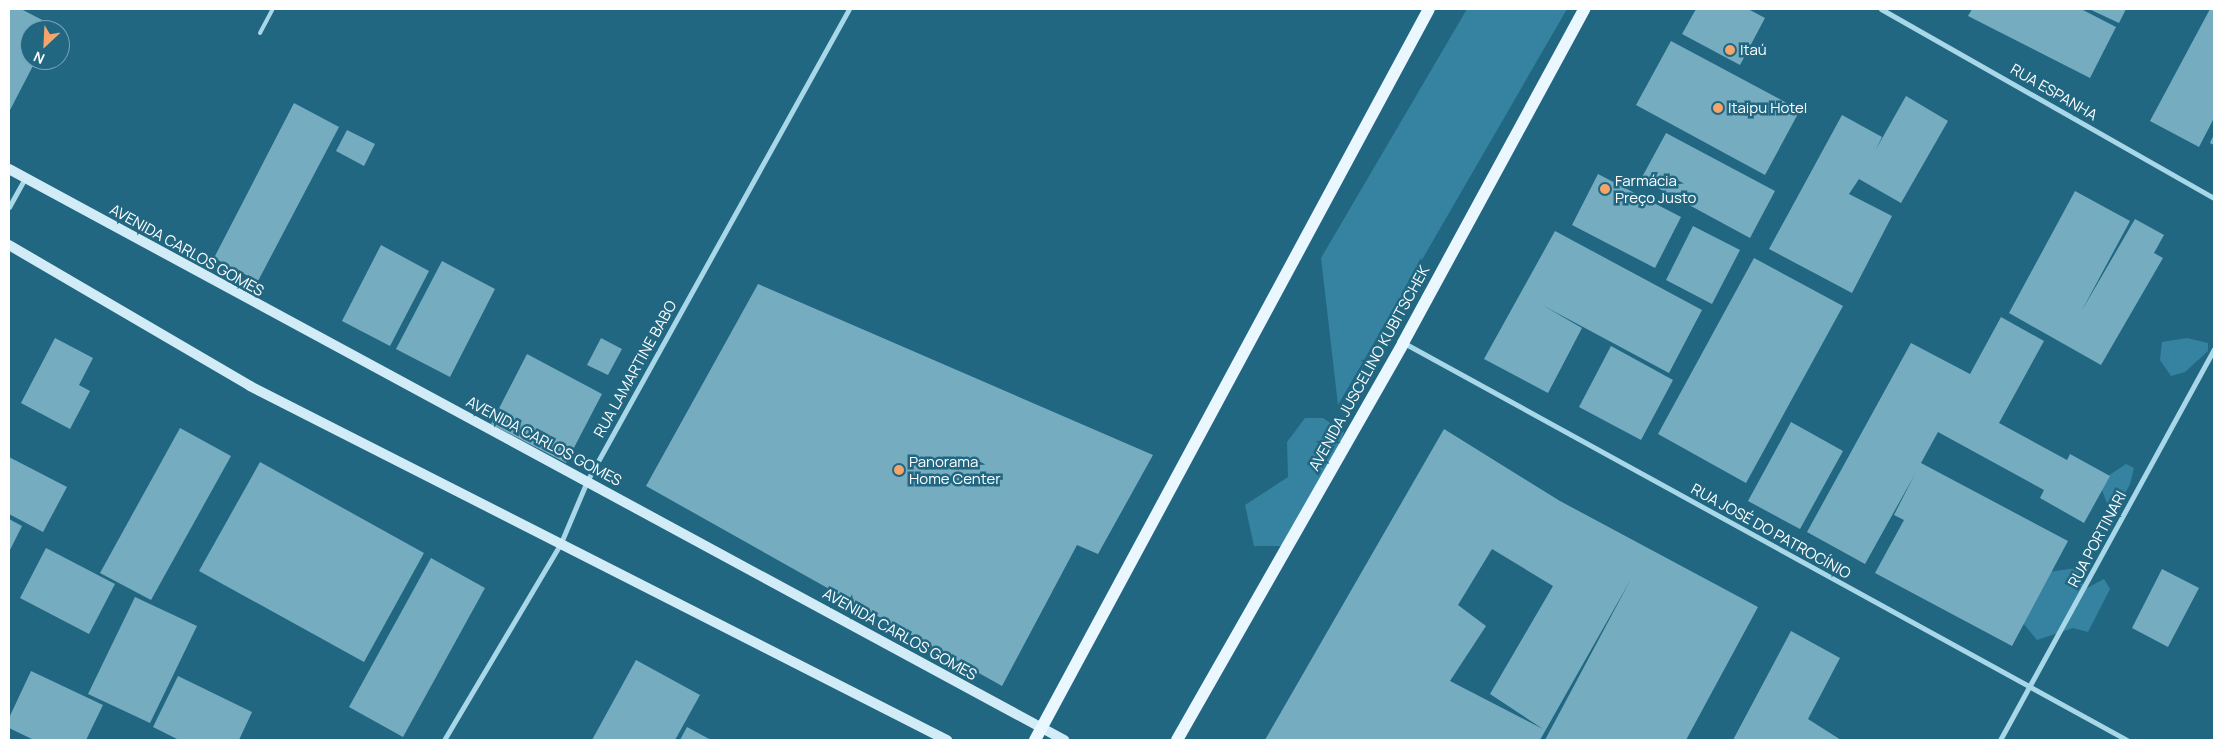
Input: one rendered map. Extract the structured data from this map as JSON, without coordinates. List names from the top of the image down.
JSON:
{
  "streets": {
    "main road": ["AVENIDA JUSCELINO KUBITSCHEK"],
    "street": [
      "RUA ESPANHA",
      "AVENIDA CARLOS GOMES",
      "RUA LAMARTINE BABO",
      "RUA JOSÉ DO PATROCÍNIO",
      "RUA PORTINARI"
    ]
  },
  "crossings": [
    ["AVENIDA CARLOS GOMES", "RUA LAMARTINE BABO"],
    ["AVENIDA JUSCELINO KUBITSCHEK", "RUA JOSÉ DO PATROCÍNIO"],
    ["RUA JOSÉ DO PATROCÍNIO", "RUA PORTINARI"]
  ],
  "places": [
    "Itaú",
    "Itaipu Hotel",
    "Farmácia Preço Justo",
    "Panorama Home Center"
  ],
  "north": "bottom left"
}
